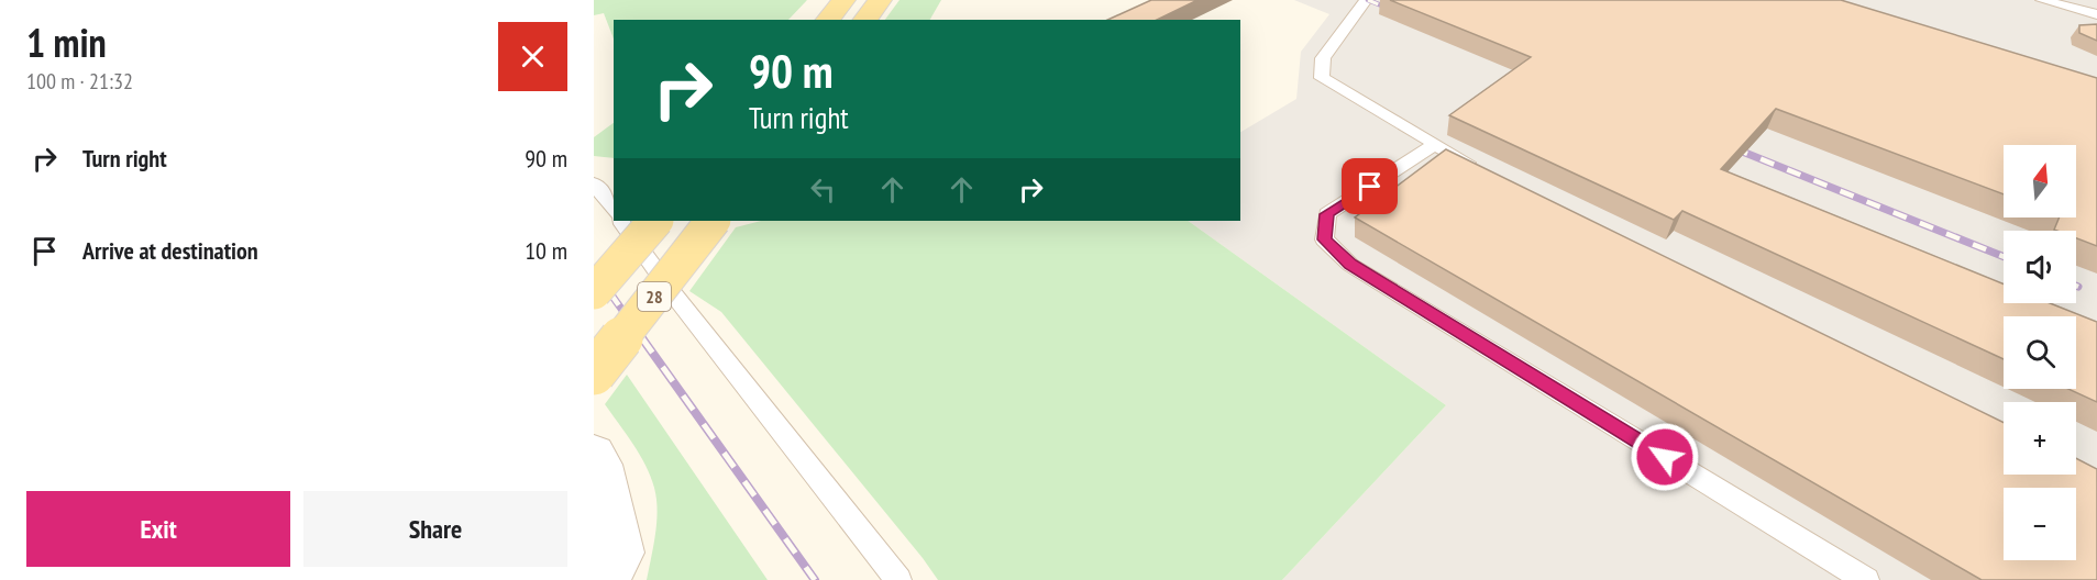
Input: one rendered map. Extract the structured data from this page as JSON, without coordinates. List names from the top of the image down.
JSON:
{
  "streets": {
    "main road": ["28"]
  },
  "north": "top",
  "page": {
    "heading": ["1 min", "100 m · 21:32"],
    "turn": ["90 m", "Turn right"],
    "list": [
      {
        "name": "Turn right",
        "value": "90 m"
      },
      {
        "name": "Arrive at destination",
        "value": "10 m"
      }
    ],
    "map_buttons": ["+", "−"],
    "buttons": ["Exit", "Share"]
  }
}
